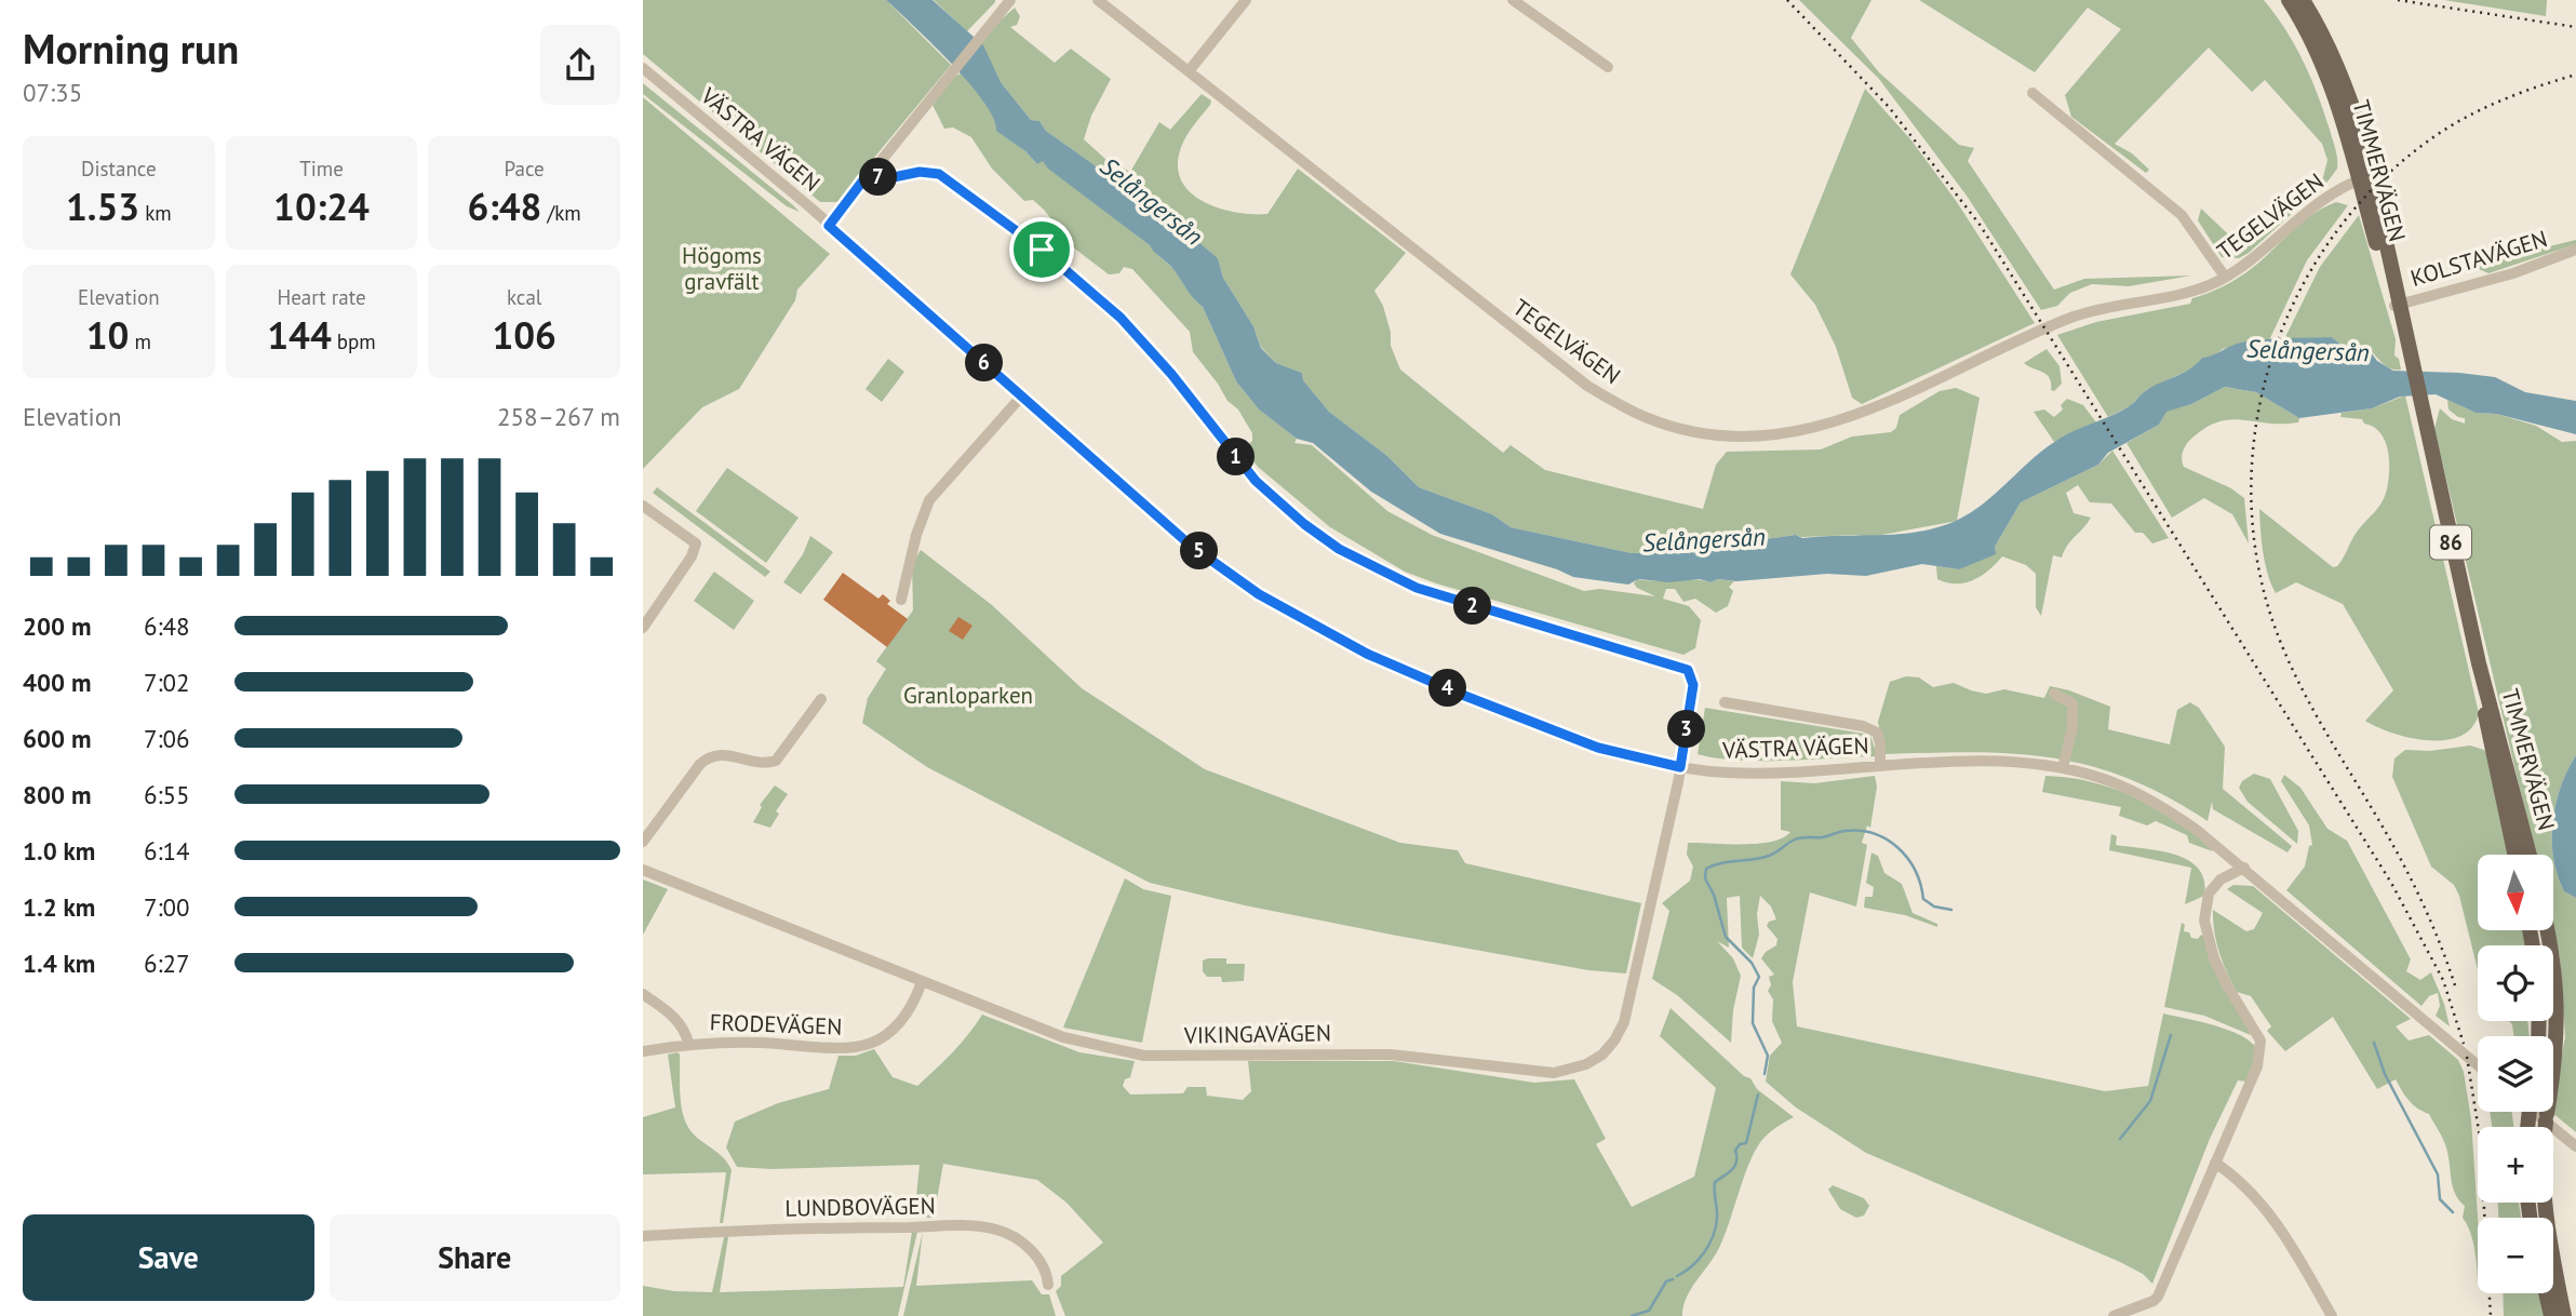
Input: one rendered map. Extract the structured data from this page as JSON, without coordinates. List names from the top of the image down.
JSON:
{
  "streets": {
    "main road": ["TIMMERVÄGEN", "86"],
    "street": [
      "VÄSTRA VÄGEN",
      "TEGELVÄGEN",
      "KOLSTAVÄGEN",
      "FRODEVÄGEN",
      "VIKINGAVÄGEN",
      "LUNDBOVÄGEN"
    ]
  },
  "crossings": [
    ["VÄSTRA VÄGEN", "VIKINGAVÄGEN"],
    ["TIMMERVÄGEN", "TEGELVÄGEN"],
    ["TIMMERVÄGEN", "KOLSTAVÄGEN"],
    ["FRODEVÄGEN", "VIKINGAVÄGEN"]
  ],
  "water": ["Selångersån"],
  "parks": ["Högoms gravfält", "Granloparken"],
  "north": "bottom",
  "page": {
    "heading": ["Morning run", "07:35"],
    "stats": [
      ["Distance", "1.53 km"],
      ["Time", "10:24"],
      ["Pace", "6:48 /km"],
      ["Elevation", "10 m"],
      ["Heart rate", "144 bpm"],
      ["kcal", "106"]
    ],
    "pins": [
      "7",
      "6",
      "1",
      "5",
      "2",
      "4",
      "3"
    ],
    "chart": ["Elevation", "258–267 m"],
    "list": [
      {
        "name": "200 m",
        "note": "6:48"
      },
      {
        "name": "400 m",
        "note": "7:02"
      },
      {
        "name": "600 m",
        "note": "7:06"
      },
      {
        "name": "800 m",
        "note": "6:55"
      },
      {
        "name": "1.0 km",
        "note": "6:14"
      },
      {
        "name": "1.2 km",
        "note": "7:00"
      },
      {
        "name": "1.4 km",
        "note": "6:27"
      }
    ],
    "map_buttons": ["+", "−"],
    "buttons": ["Save", "Share"]
  }
}
